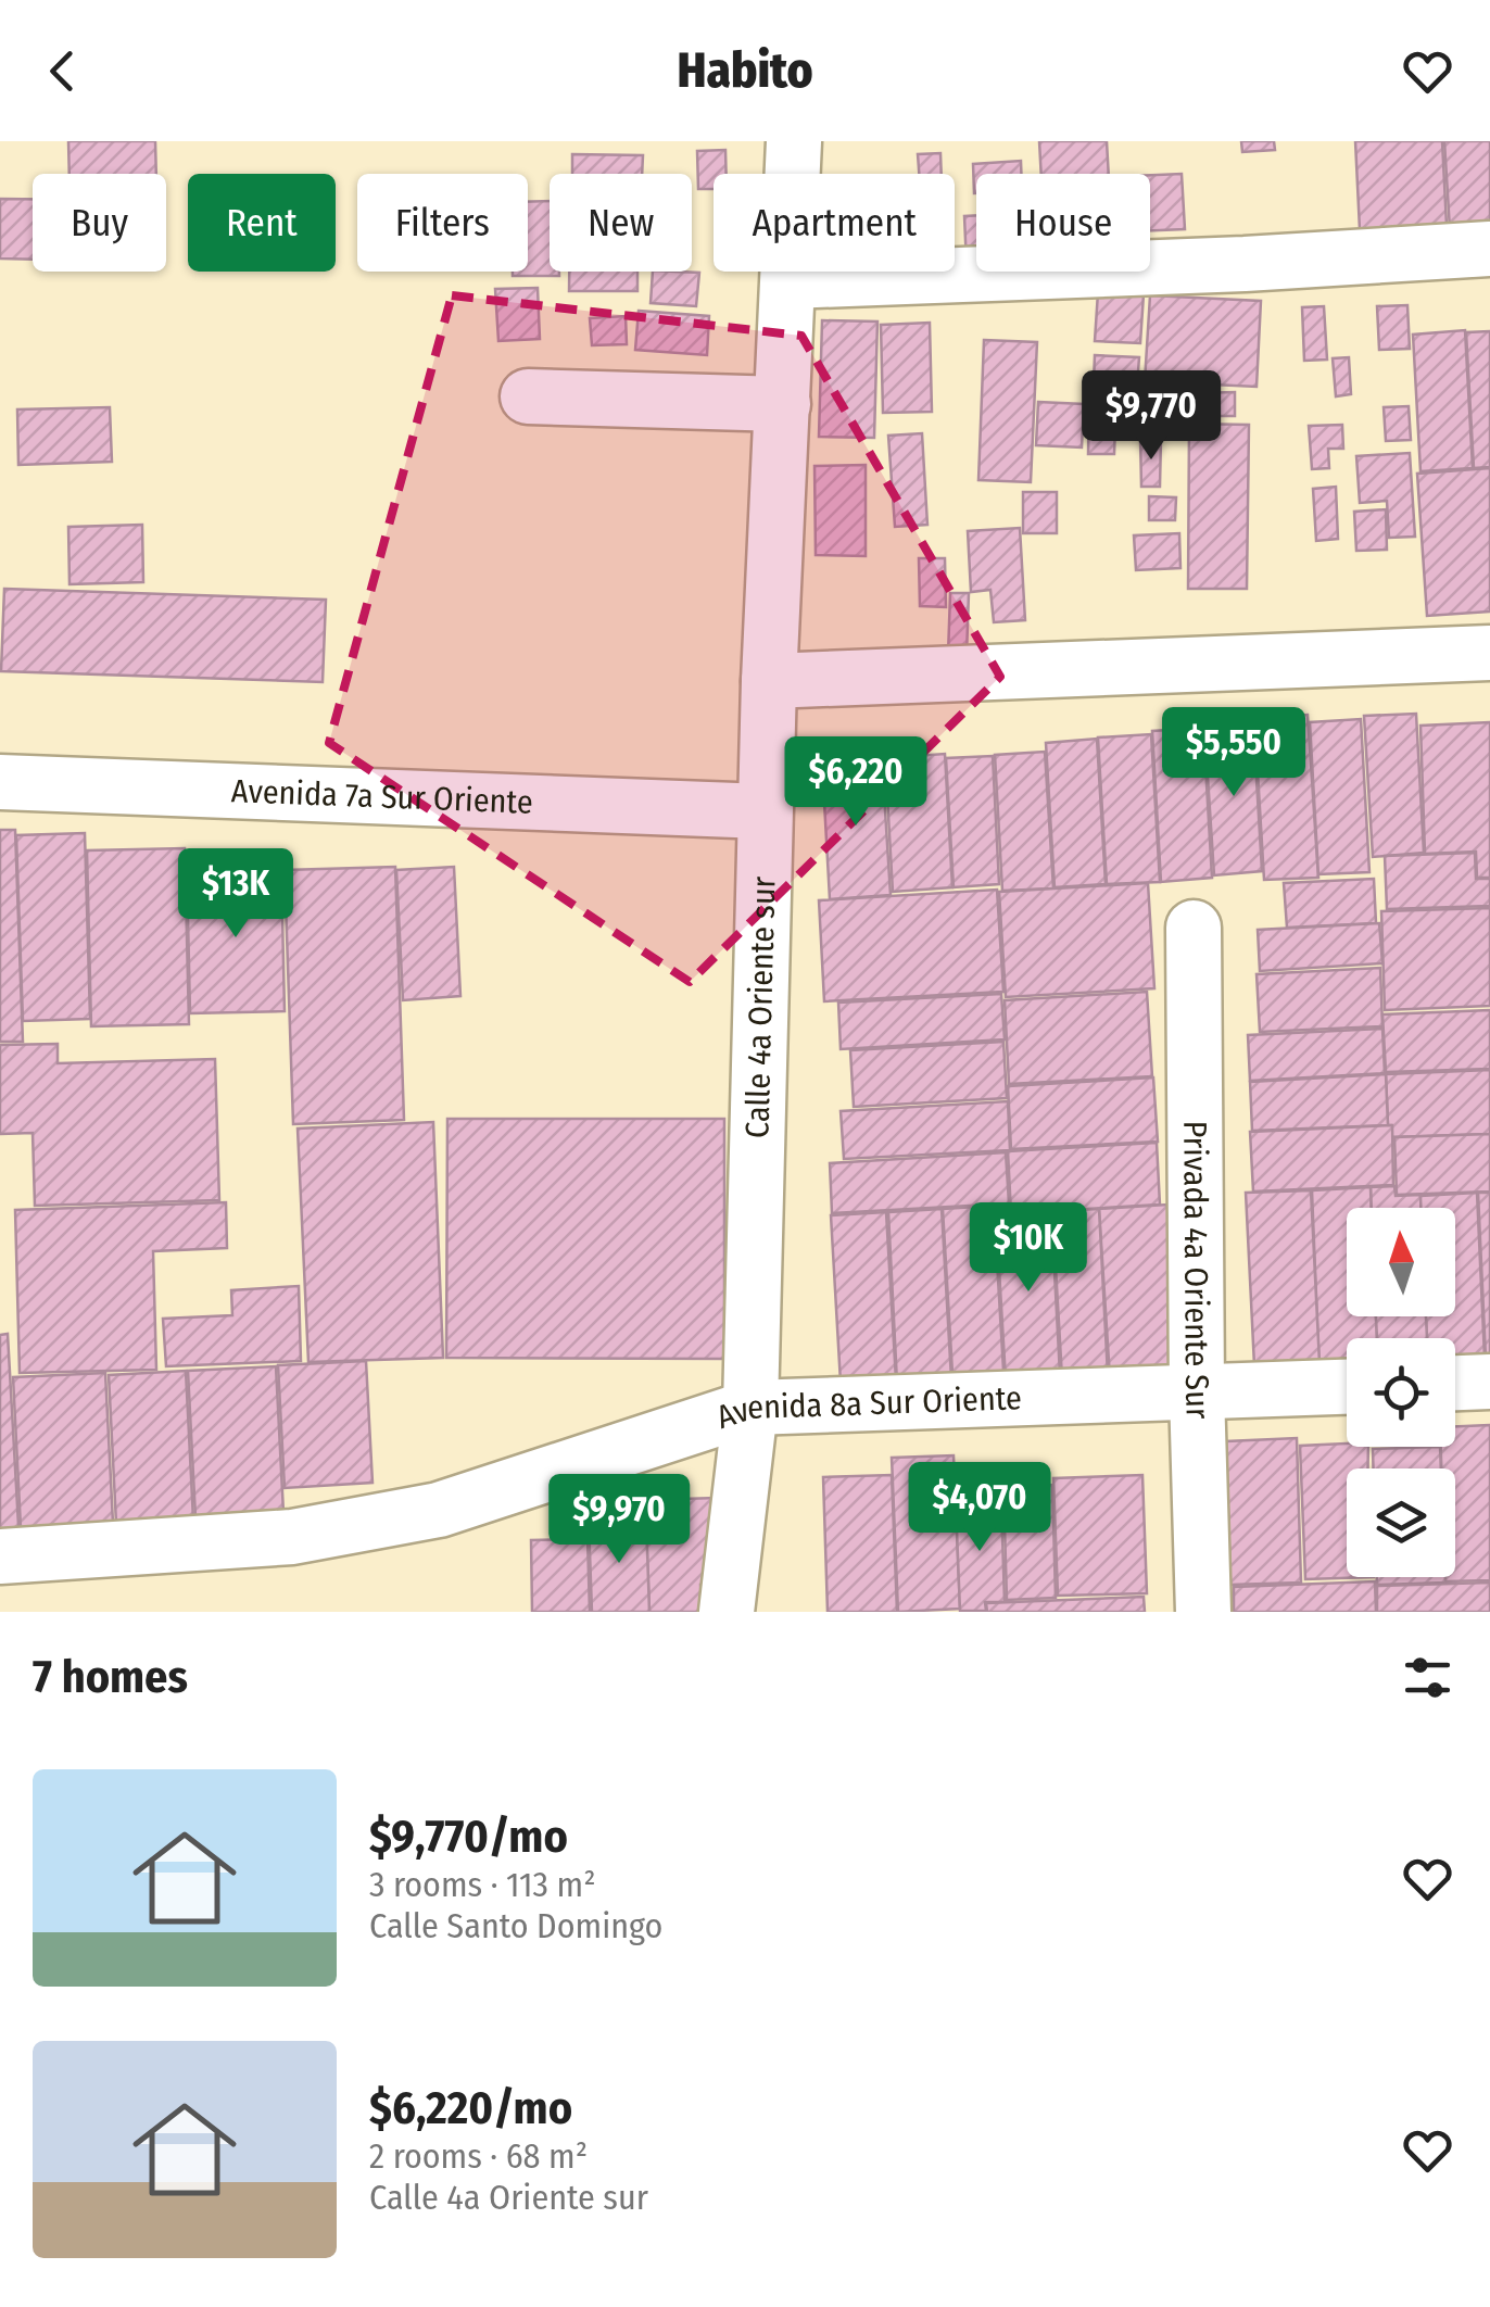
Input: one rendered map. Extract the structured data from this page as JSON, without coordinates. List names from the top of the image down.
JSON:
{
  "streets": {
    "street": [
      "Avenida 7a Sur Oriente",
      "Calle 4a Oriente sur",
      "Privada 4a Oriente Sur",
      "Avenida 8a Sur Oriente"
    ]
  },
  "crossings": [
    ["Avenida 7a Sur Oriente", "Calle 4a Oriente sur"],
    ["Calle 4a Oriente sur", "Avenida 8a Sur Oriente"],
    ["Privada 4a Oriente Sur", "Avenida 8a Sur Oriente"]
  ],
  "north": "top",
  "page": {
    "header": "Habito",
    "chip": [
      "Buy",
      "Rent",
      "Filters",
      "New",
      "Apartment",
      "House"
    ],
    "price": [
      "$9,770",
      "$5,550",
      "$6,220",
      "$13K",
      "$10K",
      "$4,070",
      "$9,970"
    ],
    "heading": "7 homes",
    "list": [
      {
        "name": "$9,770/mo",
        "note": "3 rooms · 113 m² · Calle Santo Domingo"
      },
      {
        "name": "$6,220/mo",
        "note": "2 rooms · 68 m² · Calle 4a Oriente sur"
      }
    ]
  }
}
